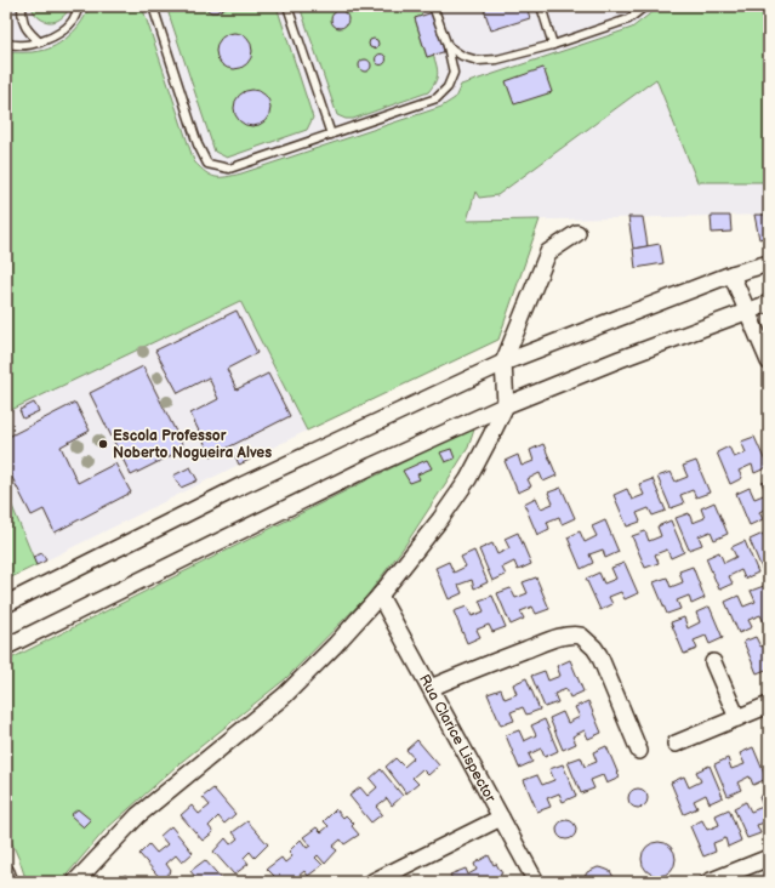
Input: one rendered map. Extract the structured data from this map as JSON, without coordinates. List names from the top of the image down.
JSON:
{
  "streets": {
    "street": ["Rua Clarice Lispector"]
  },
  "places": ["Escola Professor Noberto Nogueira Alves"]
}
